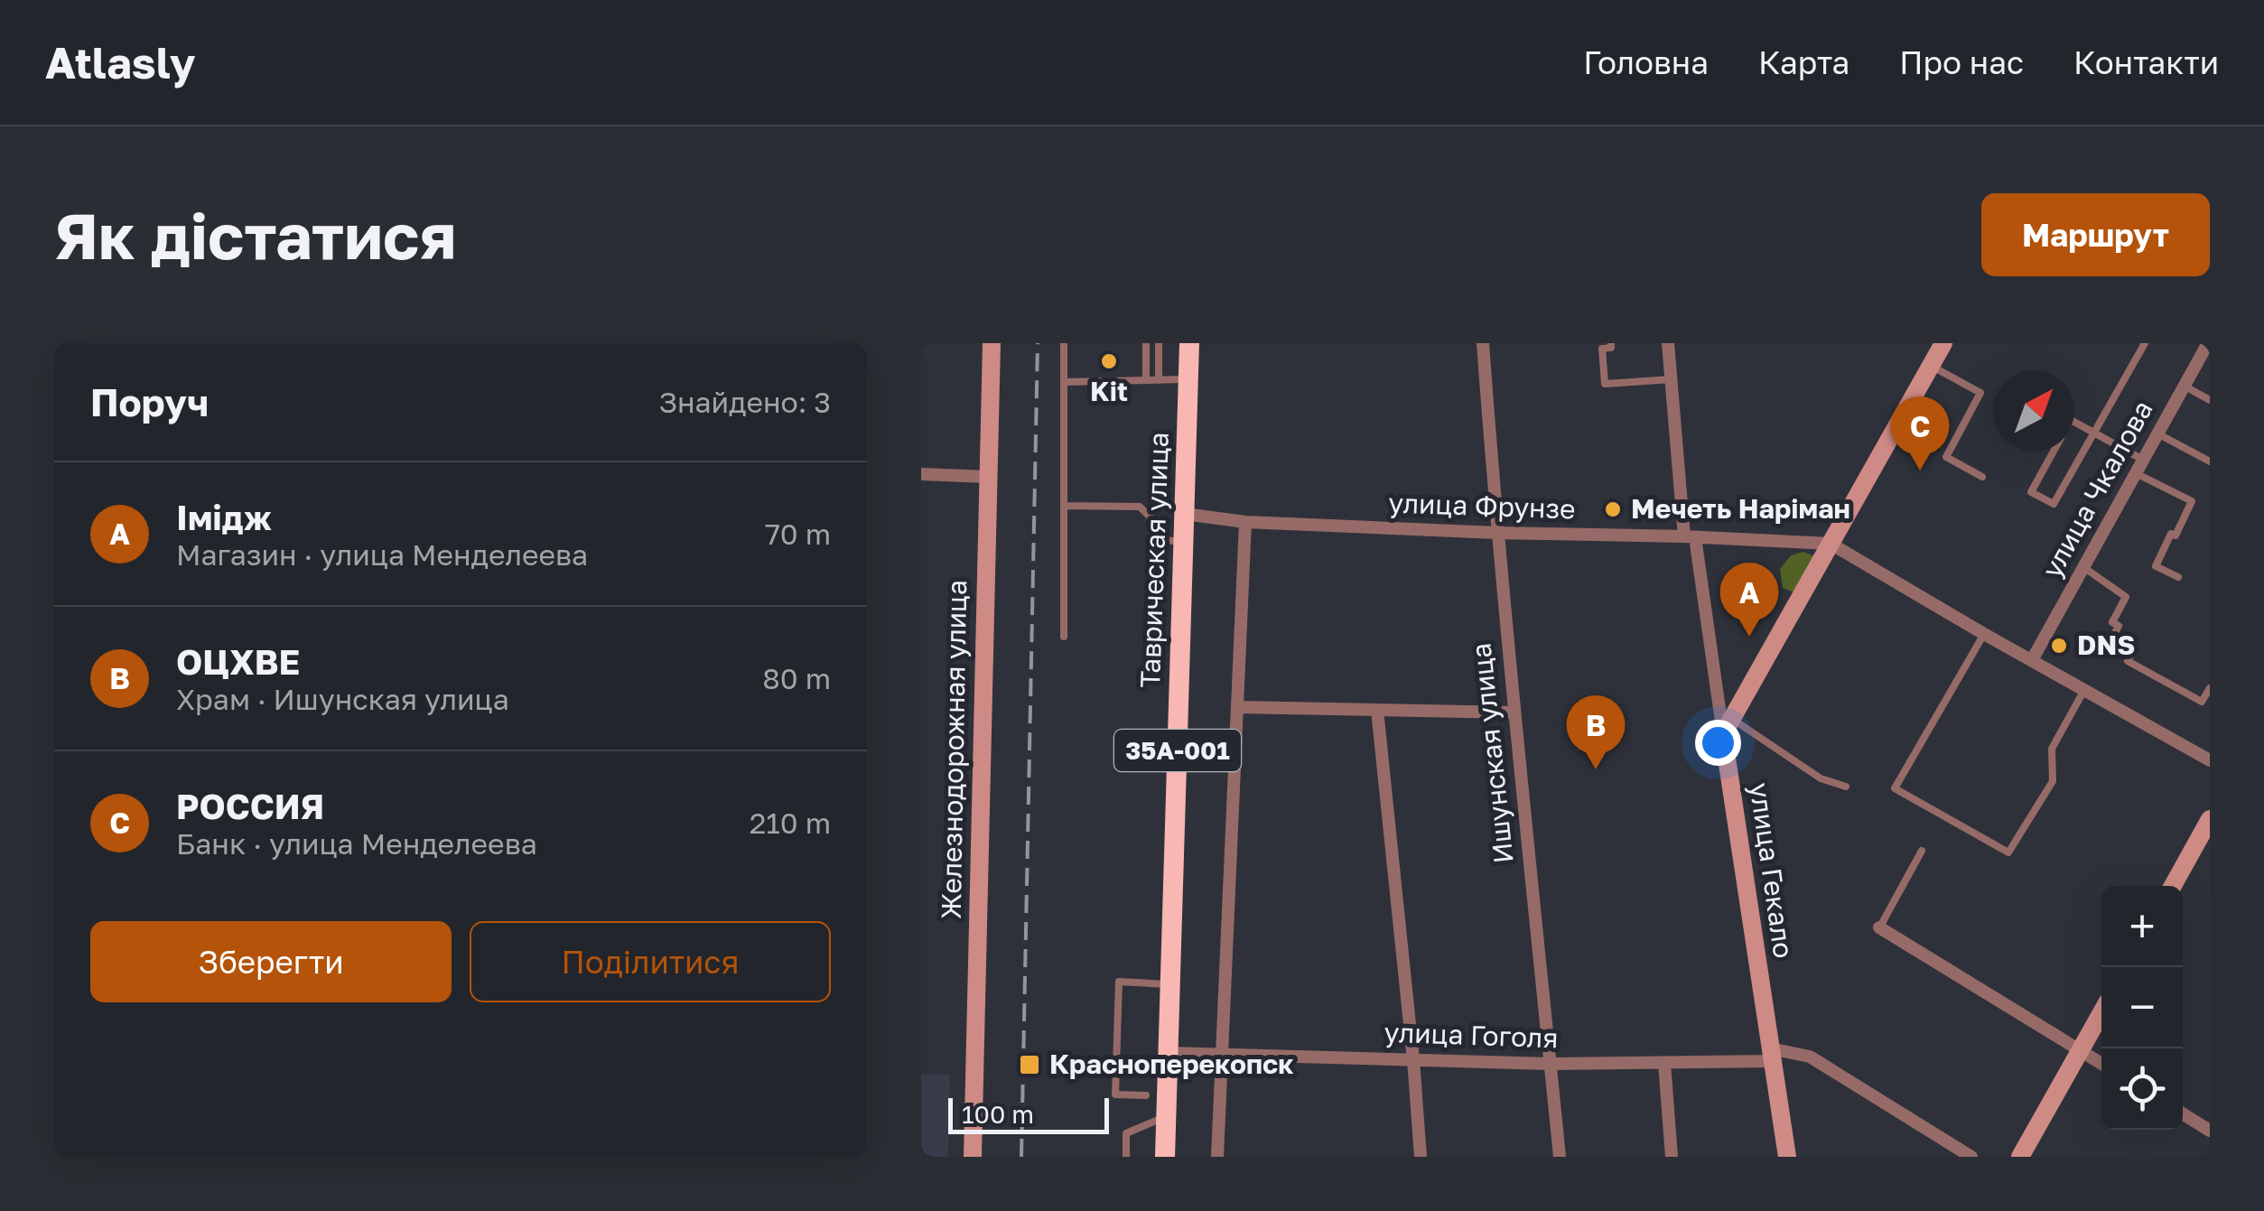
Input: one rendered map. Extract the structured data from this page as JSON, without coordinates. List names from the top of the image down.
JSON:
{
  "streets": {
    "highway": ["Таврическая улица", "35А-001"],
    "main road": ["Железнодорожная улица", "улица Гекало"],
    "street": [
      "улица Чкалова",
      "улица Фрунзе",
      "Ишунская улица",
      "улица Гоголя"
    ]
  },
  "crossings": [
    ["улица Чкалова", "улица Фрунзе"],
    ["улица Фрунзе", "Таврическая улица"],
    ["улица Фрунзе", "Ишунская улица"],
    ["улица Фрунзе", "улица Гекало"],
    ["Таврическая улица", "улица Гоголя"],
    ["Ишунская улица", "улица Гоголя"],
    ["улица Гекало", "улица Гоголя"]
  ],
  "places": {
    "other": ["Kit", "Мечеть Наріман", "DNS"],
    "transit": ["Красноперекопск"]
  },
  "scale_bar": "100 m",
  "north": "top right",
  "page": {
    "header": "Atlasly",
    "nav": [
      "Головна",
      "Карта",
      "Про нас",
      "Контакти"
    ],
    "buttons": [
      "Маршрут",
      ["Зберегти", "Поділитися"]
    ],
    "title": "Як дістатися",
    "heading": ["Поруч", "Знайдено: 3"],
    "pins": ["C", "A", "B"],
    "list": [
      {
        "mark": "A",
        "name": "Імідж",
        "note": "Магазин · улица Менделеева",
        "value": "70 m"
      },
      {
        "mark": "B",
        "name": "ОЦХВЕ",
        "note": "Храм · Ишунская улица",
        "value": "80 m"
      },
      {
        "mark": "C",
        "name": "РОССИЯ",
        "note": "Банк · улица Менделеева",
        "value": "210 m"
      }
    ],
    "map_buttons": ["+", "−"],
    "scale": "100 m"
  }
}
